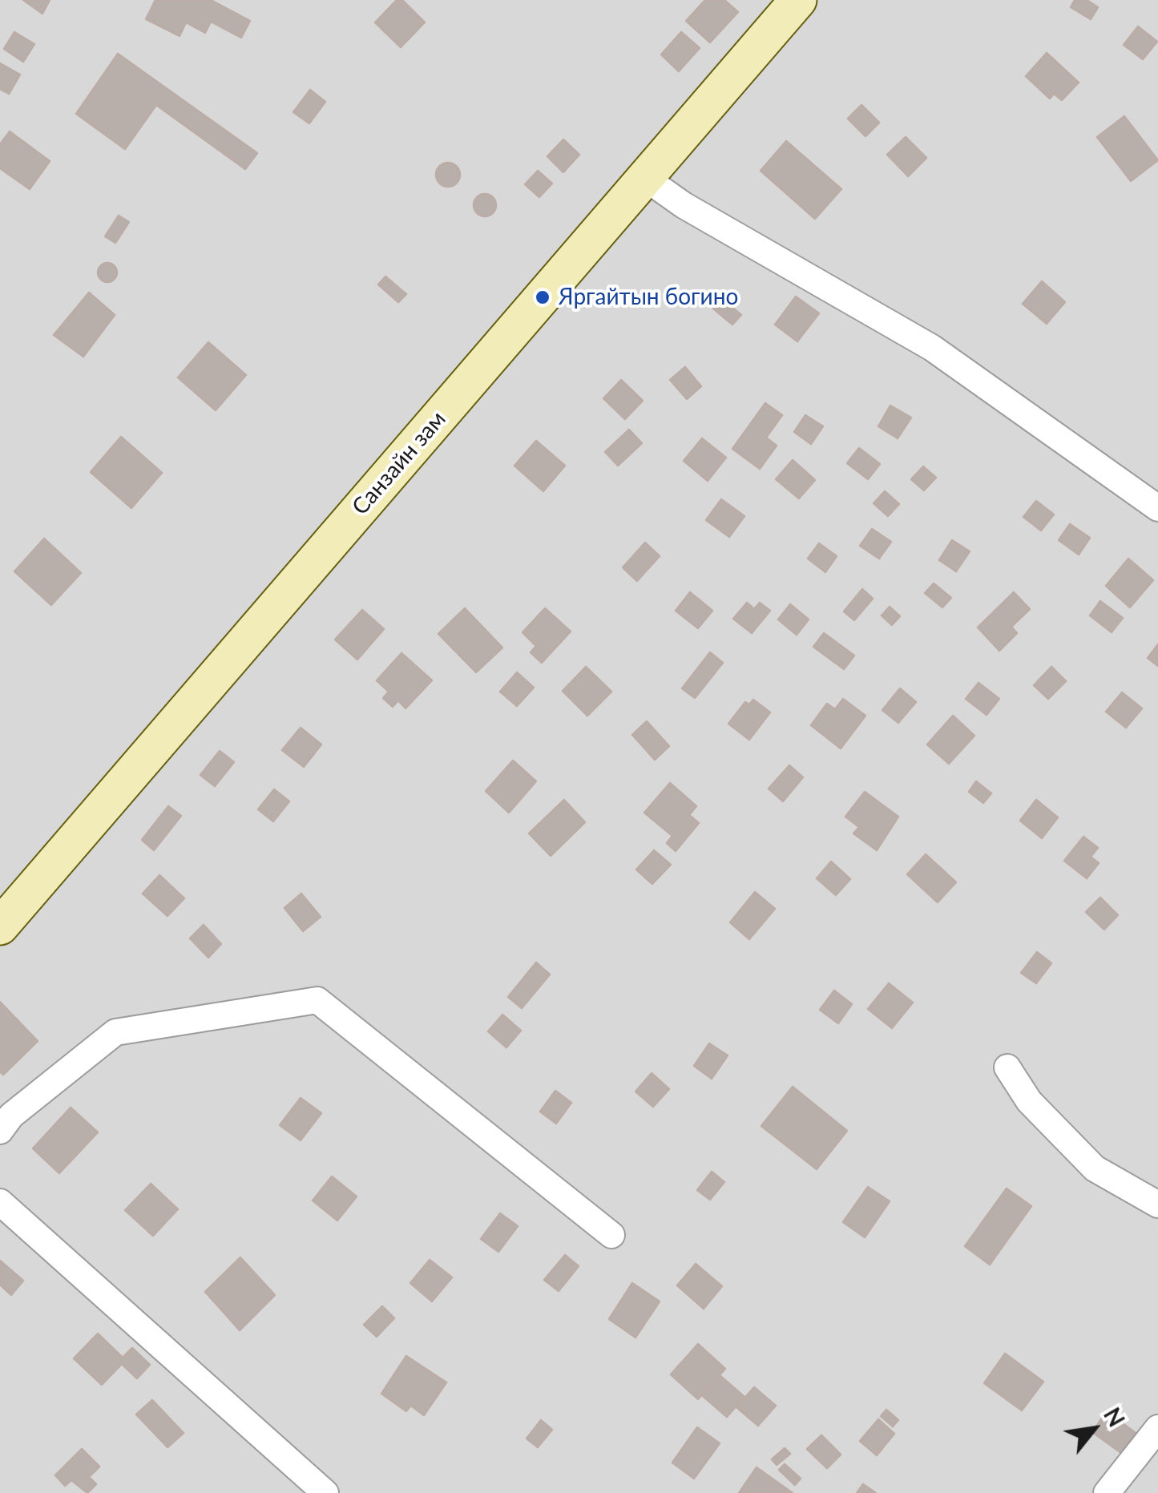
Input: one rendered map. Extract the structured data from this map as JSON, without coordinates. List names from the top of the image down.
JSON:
{
  "streets": {
    "main road": ["Санзайн зам"]
  },
  "places": ["Яргайтын богино"],
  "north": "top right"
}
